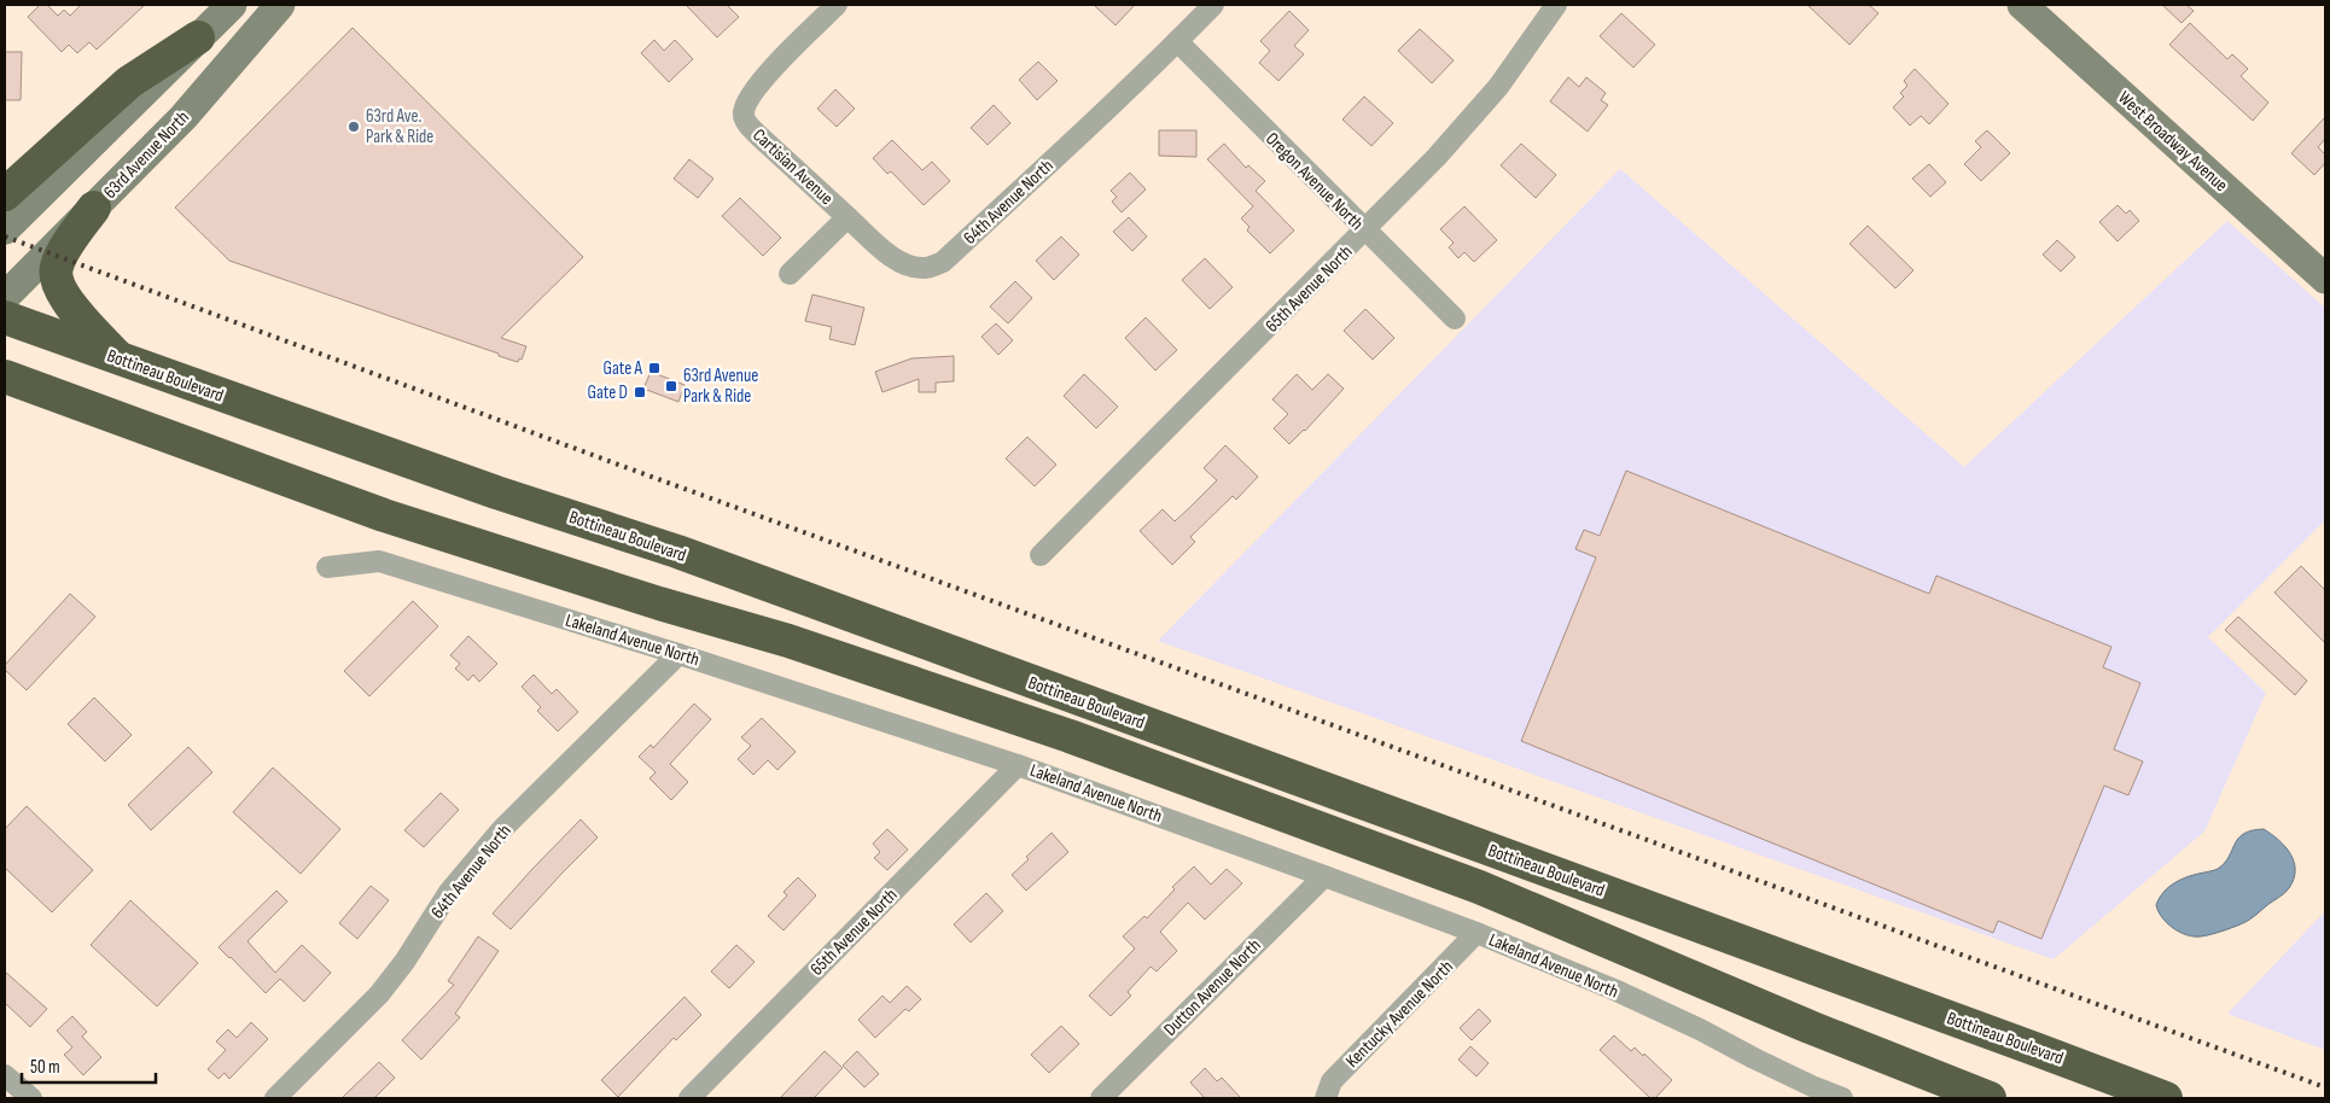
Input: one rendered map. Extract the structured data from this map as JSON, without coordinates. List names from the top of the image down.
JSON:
{
  "streets": {
    "highway": ["Bottineau Boulevard"],
    "street": [
      "West Broadway Avenue",
      "63rd Avenue North",
      "Cartisian Avenue",
      "Oregon Avenue North",
      "64th Avenue North",
      "65th Avenue North",
      "Lakeland Avenue North",
      "Dutton Avenue North",
      "Kentucky Avenue North"
    ]
  },
  "crossings": [
    ["Cartisian Avenue", "64th Avenue North"],
    ["Oregon Avenue North", "64th Avenue North"],
    ["Oregon Avenue North", "65th Avenue North"],
    ["64th Avenue North", "Lakeland Avenue North"],
    ["65th Avenue North", "Lakeland Avenue North"],
    ["Lakeland Avenue North", "Dutton Avenue North"],
    ["Lakeland Avenue North", "Kentucky Avenue North"]
  ],
  "places": {
    "other": ["63rd Ave. Park & Ride"],
    "transit": ["Gate A", "63rd Avenue Park & Ride", "Gate D"]
  },
  "scale_bar": "50 m"
}
